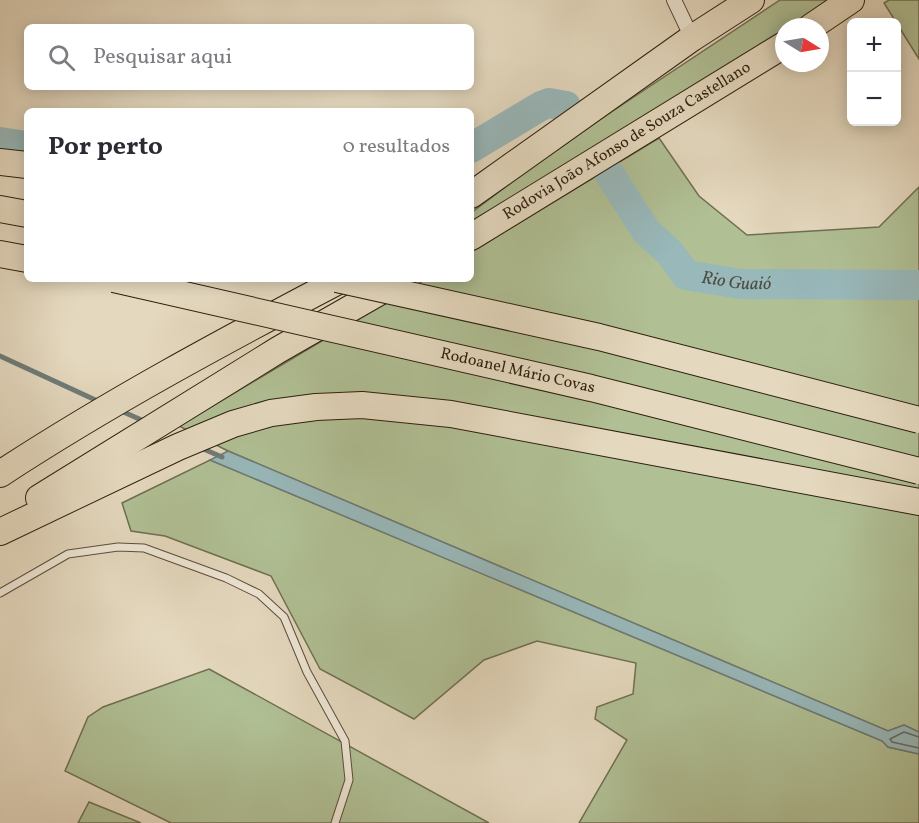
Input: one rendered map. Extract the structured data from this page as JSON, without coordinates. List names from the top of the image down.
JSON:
{
  "streets": {
    "highway": ["Rodovia João Afonso de Souza Castellano", "Rodoanel Mário Covas"]
  },
  "water": ["Rio Guaió"],
  "north": "right",
  "page": {
    "map_buttons": ["+", "−"],
    "search": "Pesquisar aqui",
    "heading": ["Por perto", "0 resultados"]
  }
}
